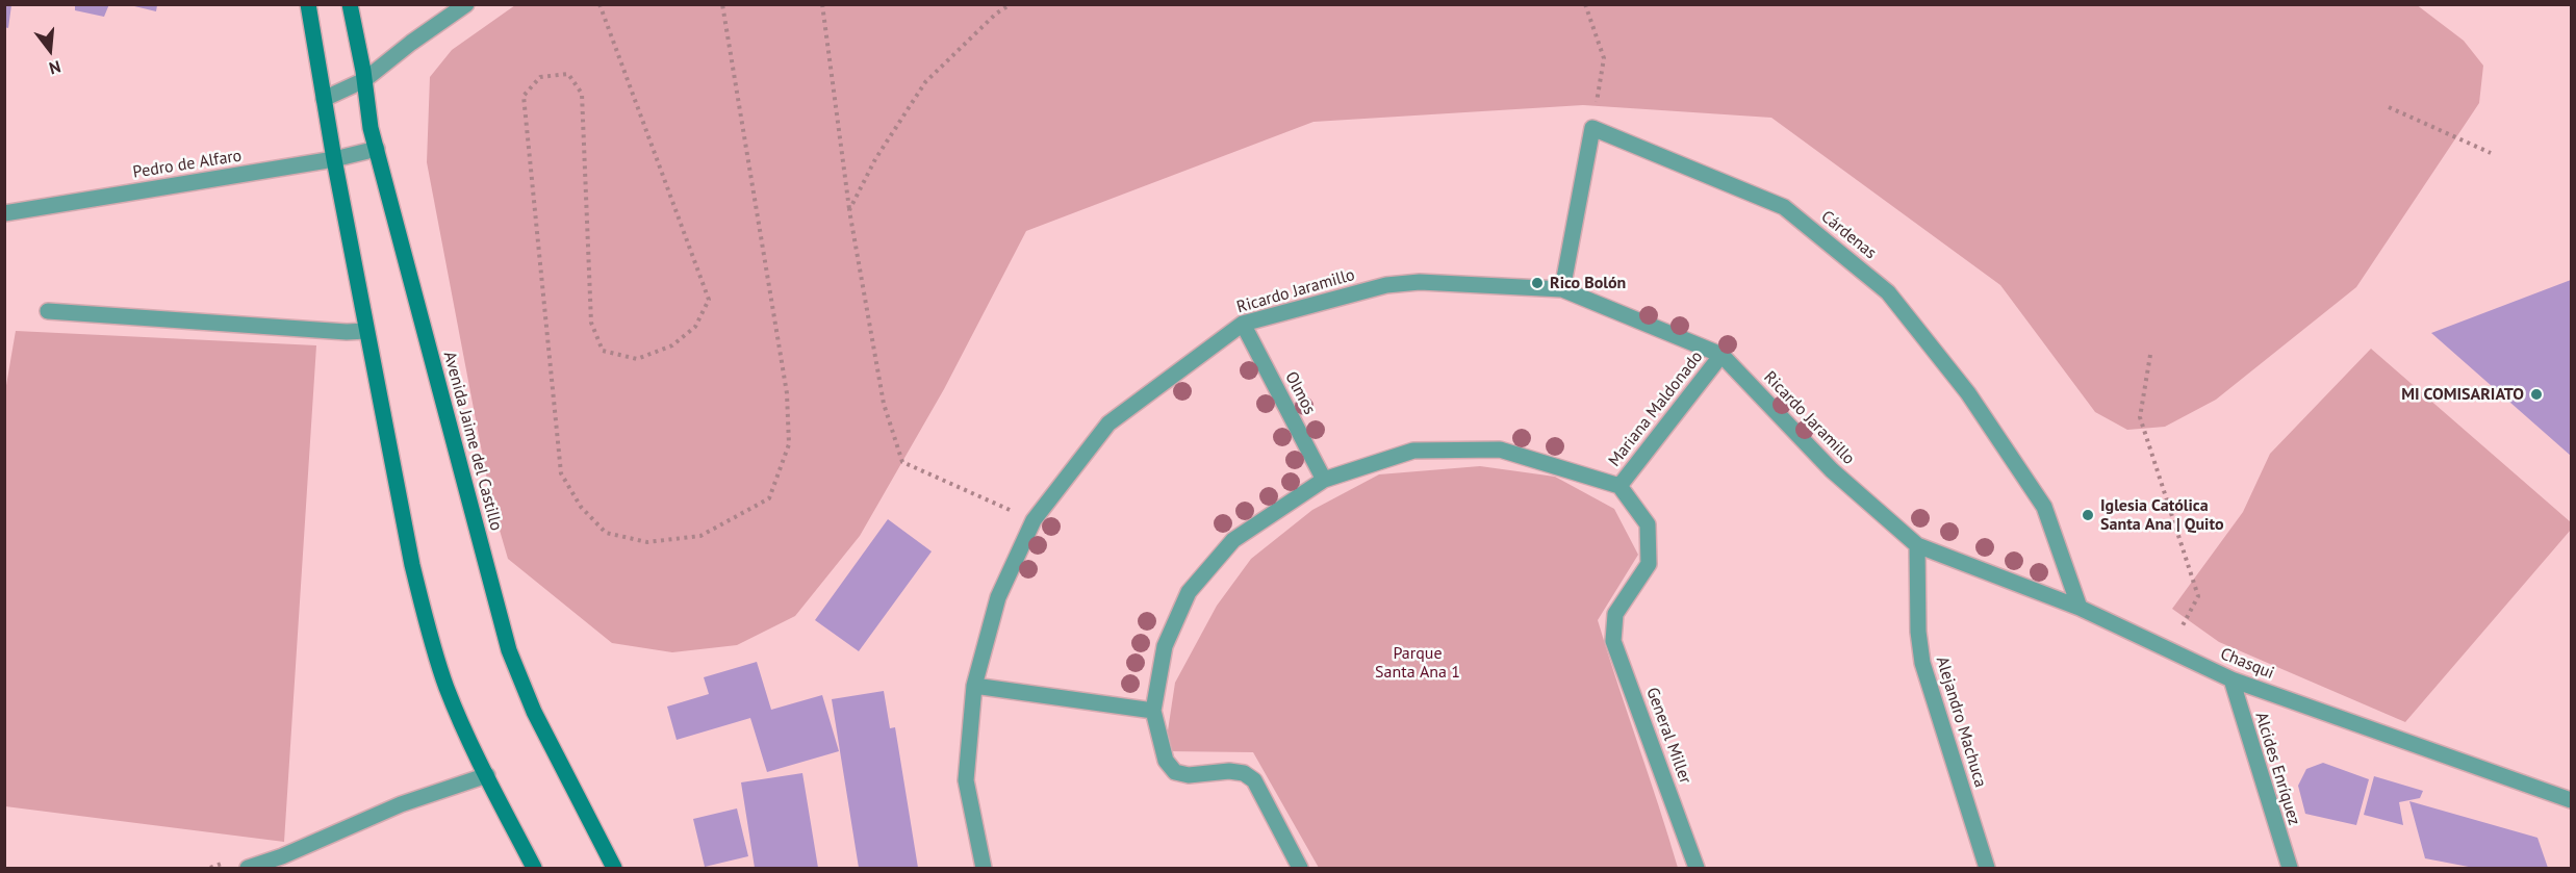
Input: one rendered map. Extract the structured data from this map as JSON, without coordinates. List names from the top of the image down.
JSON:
{
  "streets": {
    "main road": ["Avenida Jaime del Castillo"],
    "street": [
      "Pedro de Alfaro",
      "Cárdenas",
      "Ricardo Jaramillo",
      "Olmos",
      "Mariana Maldonado",
      "Chasqui",
      "Alejandro Machuca",
      "General Miller",
      "Alcides Enríquez"
    ]
  },
  "crossings": [
    ["Pedro de Alfaro", "Avenida Jaime del Castillo"],
    ["Cárdenas", "Chasqui"],
    ["Ricardo Jaramillo", "Olmos"],
    ["Ricardo Jaramillo", "Mariana Maldonado"],
    ["Ricardo Jaramillo", "Chasqui"],
    ["Ricardo Jaramillo", "Alejandro Machuca"],
    ["Olmos", "Mariana Maldonado"],
    ["Mariana Maldonado", "General Miller"],
    ["Chasqui", "Alejandro Machuca"],
    ["Chasqui", "Alcides Enríquez"]
  ],
  "parks": ["Parque Santa Ana 1"],
  "places": ["Rico Bolón", "MI COMISARIATO", "Iglesia Católica Santa Ana | Quito"],
  "north": "bottom"
}
